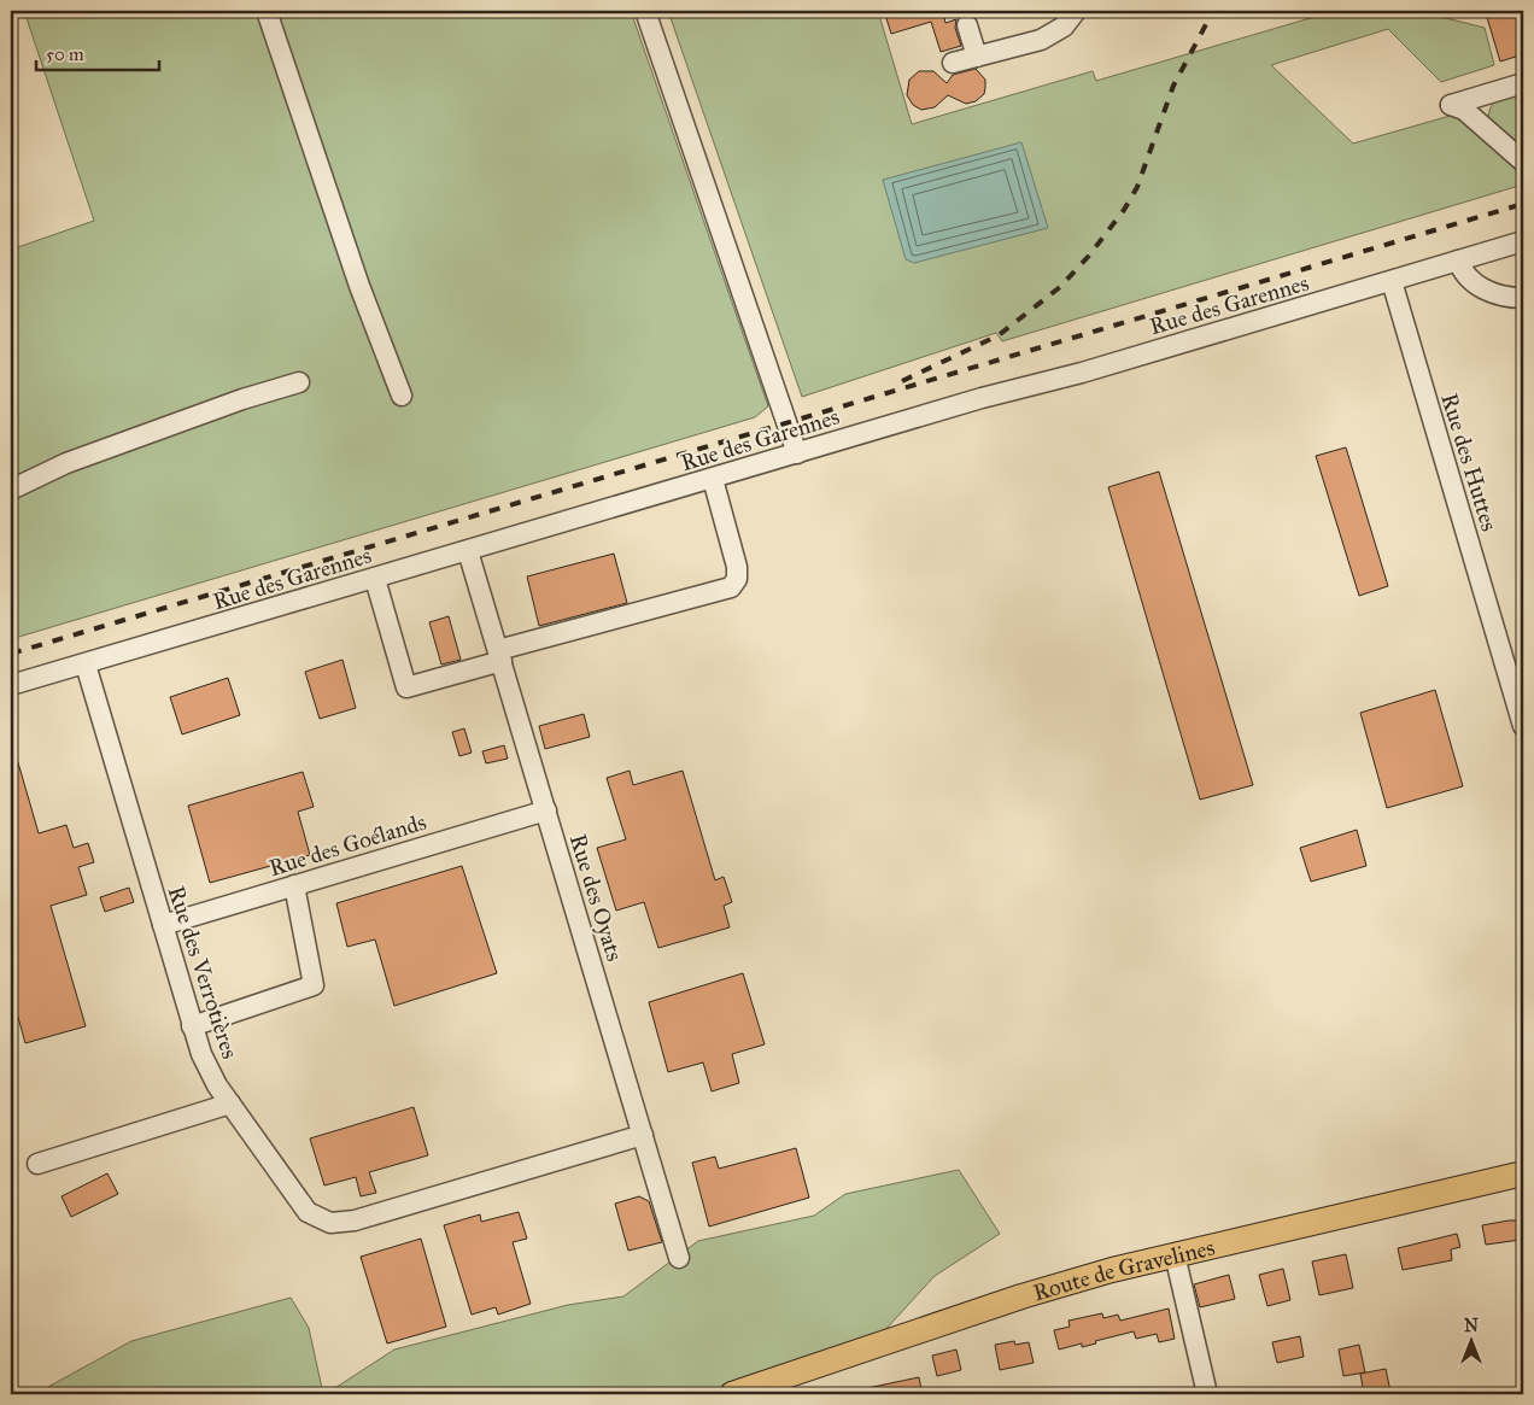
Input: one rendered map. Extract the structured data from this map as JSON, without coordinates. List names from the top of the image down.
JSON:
{
  "streets": {
    "main road": ["Route de Gravelines"],
    "street": [
      "Rue des Garennes",
      "Rue des Huttes",
      "Rue des Goélands",
      "Rue des Oyats",
      "Rue des Verrotières"
    ]
  },
  "crossings": [
    ["Rue des Garennes", "Rue des Huttes"],
    ["Rue des Garennes", "Rue des Oyats"],
    ["Rue des Garennes", "Rue des Verrotières"],
    ["Rue des Goélands", "Rue des Oyats"],
    ["Rue des Goélands", "Rue des Verrotières"],
    ["Rue des Oyats", "Rue des Verrotières"]
  ],
  "scale_bar": "50 m",
  "north": "top"
}
